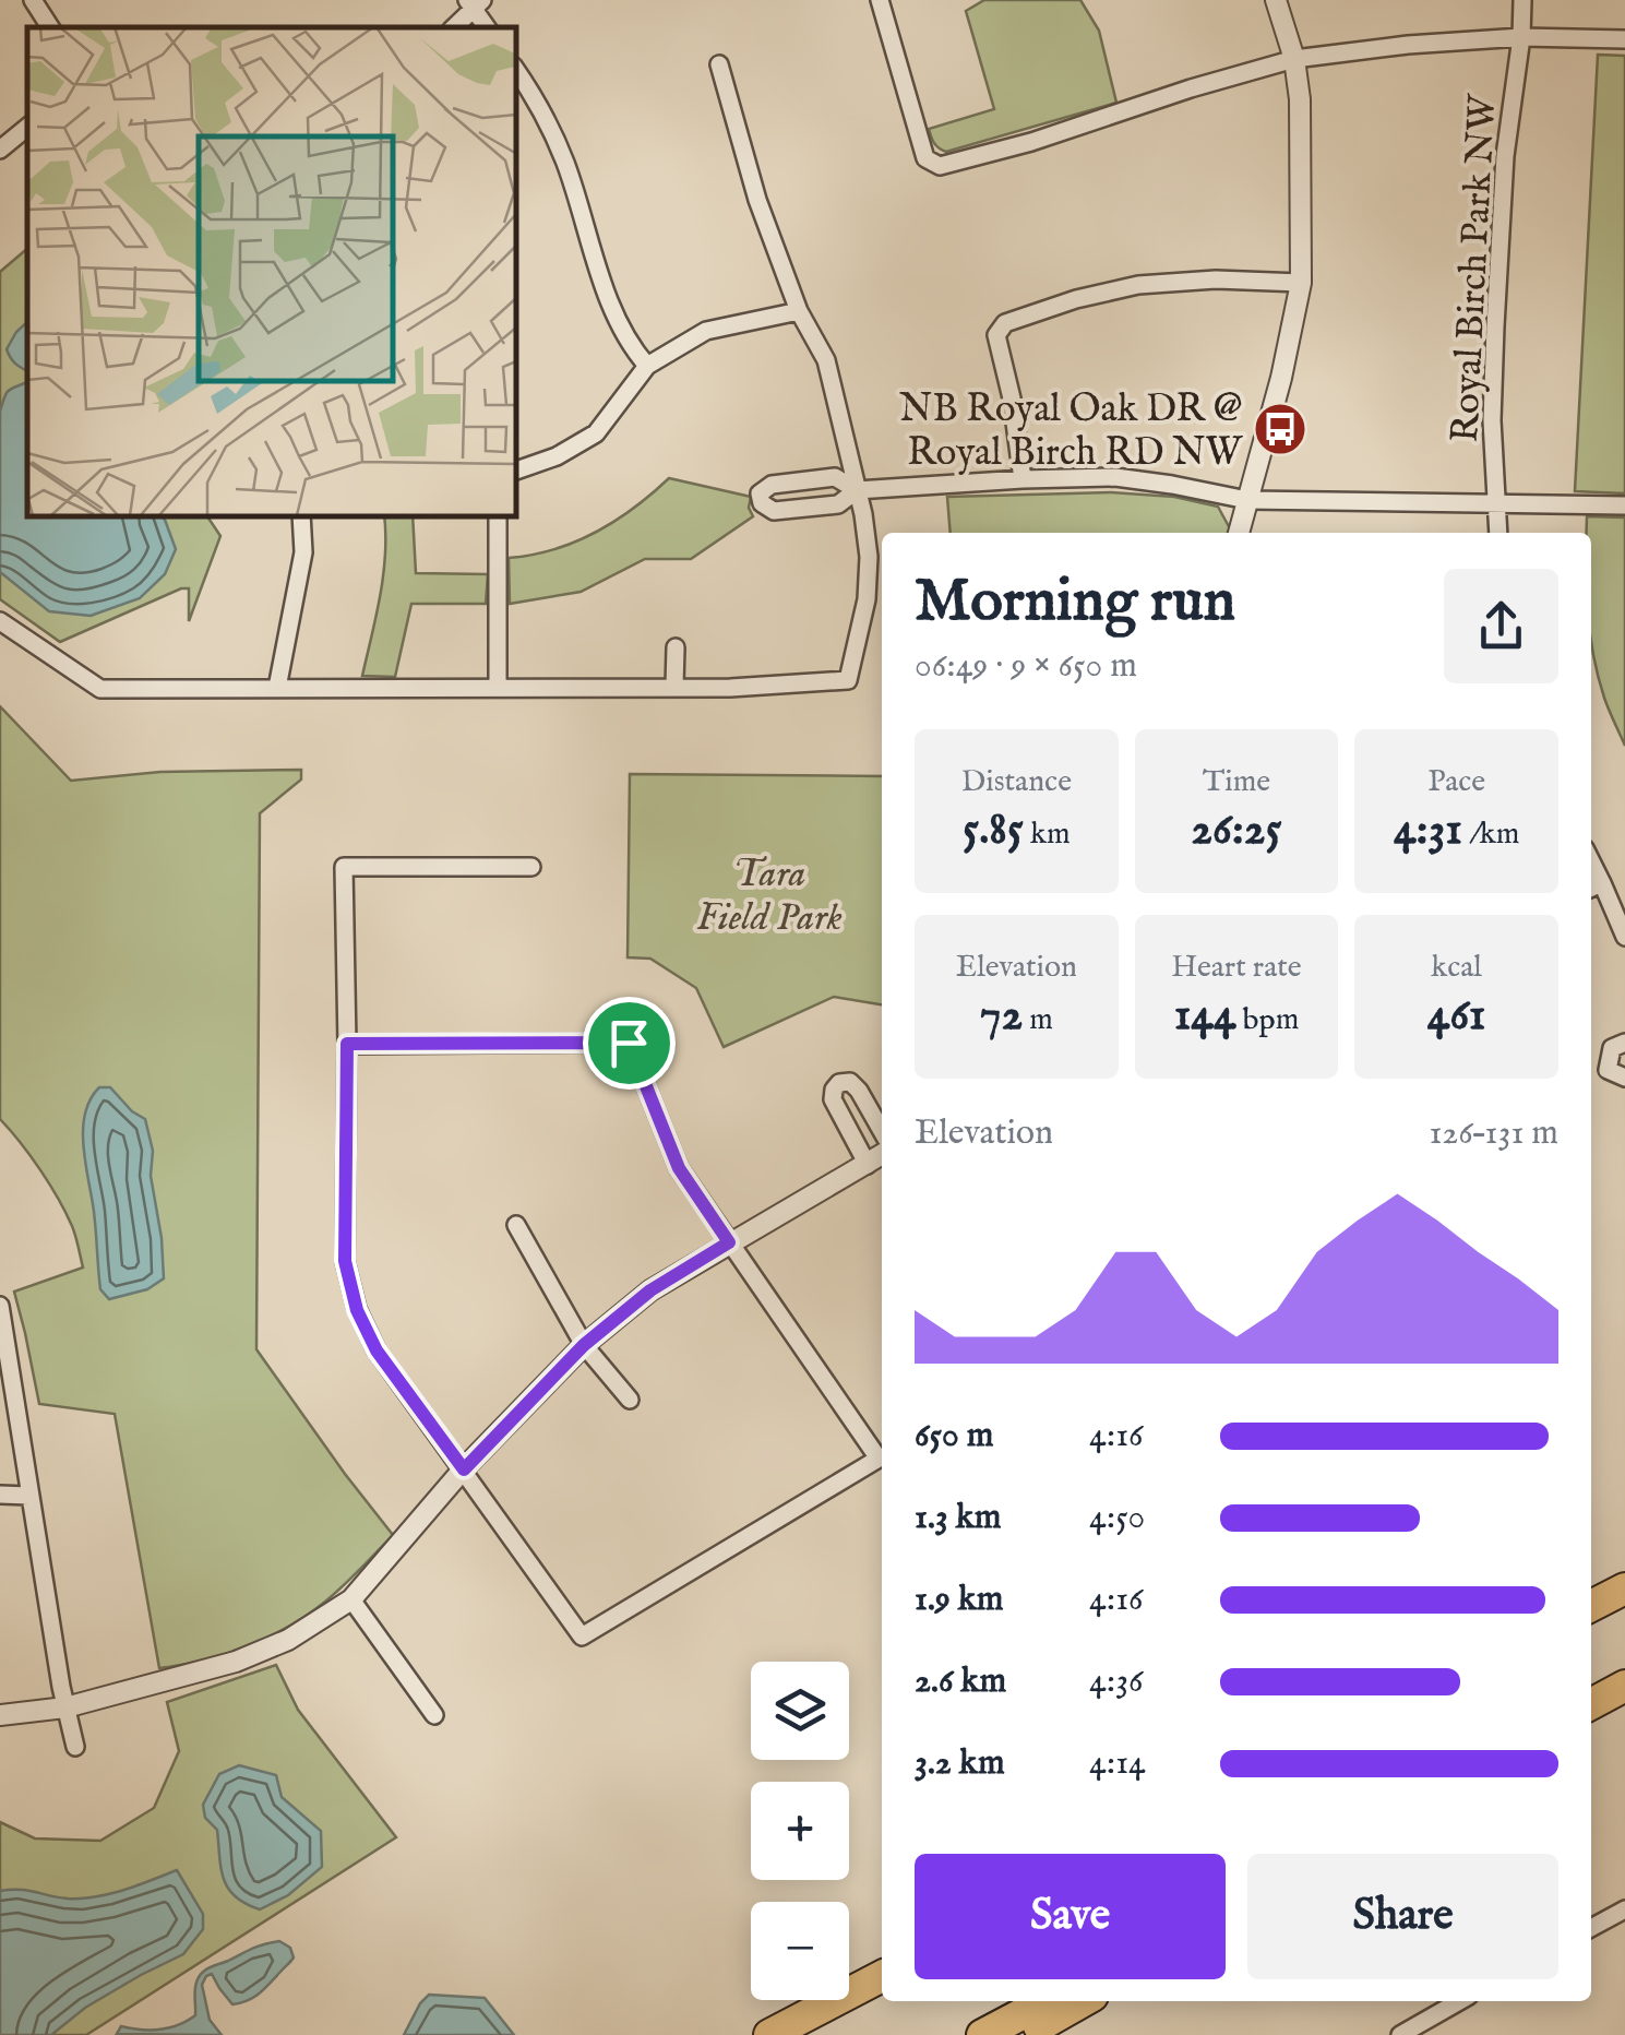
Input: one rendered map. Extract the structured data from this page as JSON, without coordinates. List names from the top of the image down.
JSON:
{
  "streets": {
    "street": ["Royal Birch Park NW"]
  },
  "parks": ["Tara Field Park"],
  "places": {
    "bus stop": ["NB Royal Oak DR @ Royal Birch RD NW"]
  },
  "page": {
    "heading": ["Morning run", "06:49 · 9 × 650 m"],
    "stats": [
      ["Distance", "5.85 km"],
      ["Time", "26:25"],
      ["Pace", "4:31 /km"],
      ["Elevation", "72 m"],
      ["Heart rate", "144 bpm"],
      ["kcal", "461"]
    ],
    "chart": ["Elevation", "126–131 m"],
    "list": [
      {
        "name": "650 m",
        "note": "4:16"
      },
      {
        "name": "1.3 km",
        "note": "4:50"
      },
      {
        "name": "1.9 km",
        "note": "4:16"
      },
      {
        "name": "2.6 km",
        "note": "4:36"
      },
      {
        "name": "3.2 km",
        "note": "4:14"
      }
    ],
    "map_buttons": ["+", "−"],
    "buttons": ["Save", "Share"]
  }
}
